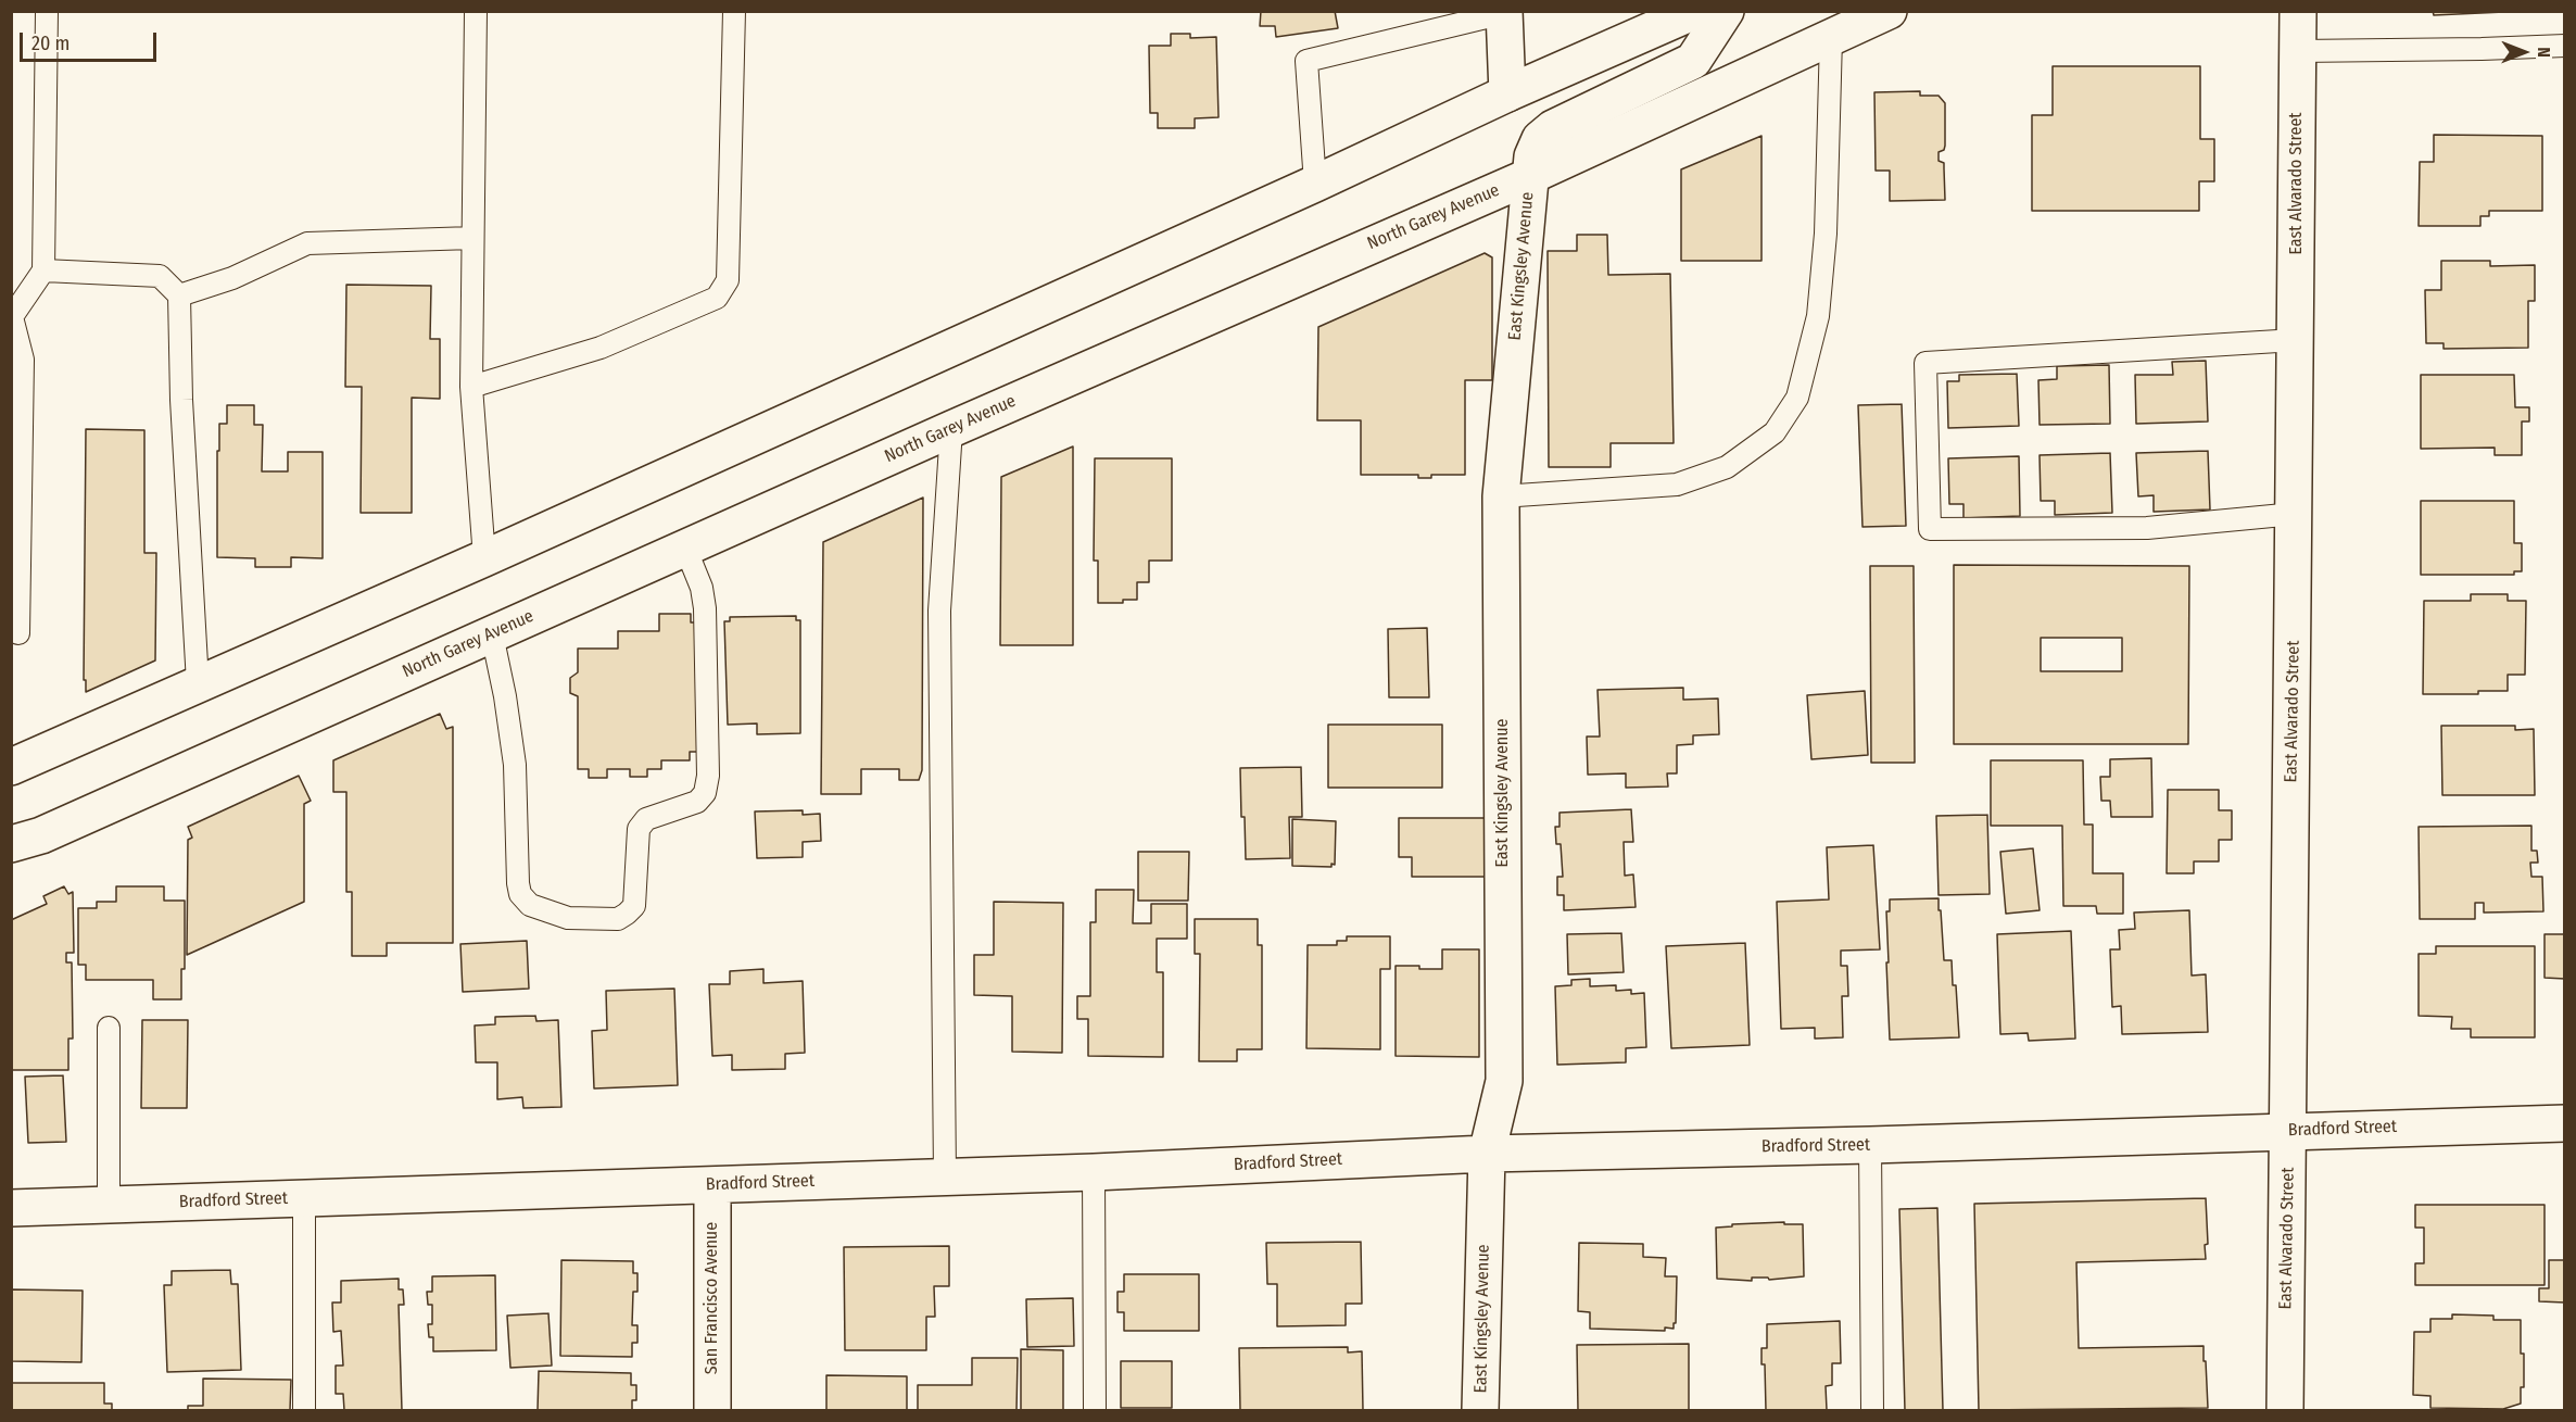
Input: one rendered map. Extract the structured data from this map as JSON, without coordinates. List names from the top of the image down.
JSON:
{
  "streets": {
    "street": [
      "East Alvarado Street",
      "North Garey Avenue",
      "East Kingsley Avenue",
      "Bradford Street",
      "San Francisco Avenue"
    ]
  },
  "crossings": [
    ["East Alvarado Street", "Bradford Street"],
    ["North Garey Avenue", "East Kingsley Avenue"],
    ["East Kingsley Avenue", "Bradford Street"],
    ["Bradford Street", "San Francisco Avenue"]
  ],
  "scale_bar": "20 m",
  "north": "right"
}
